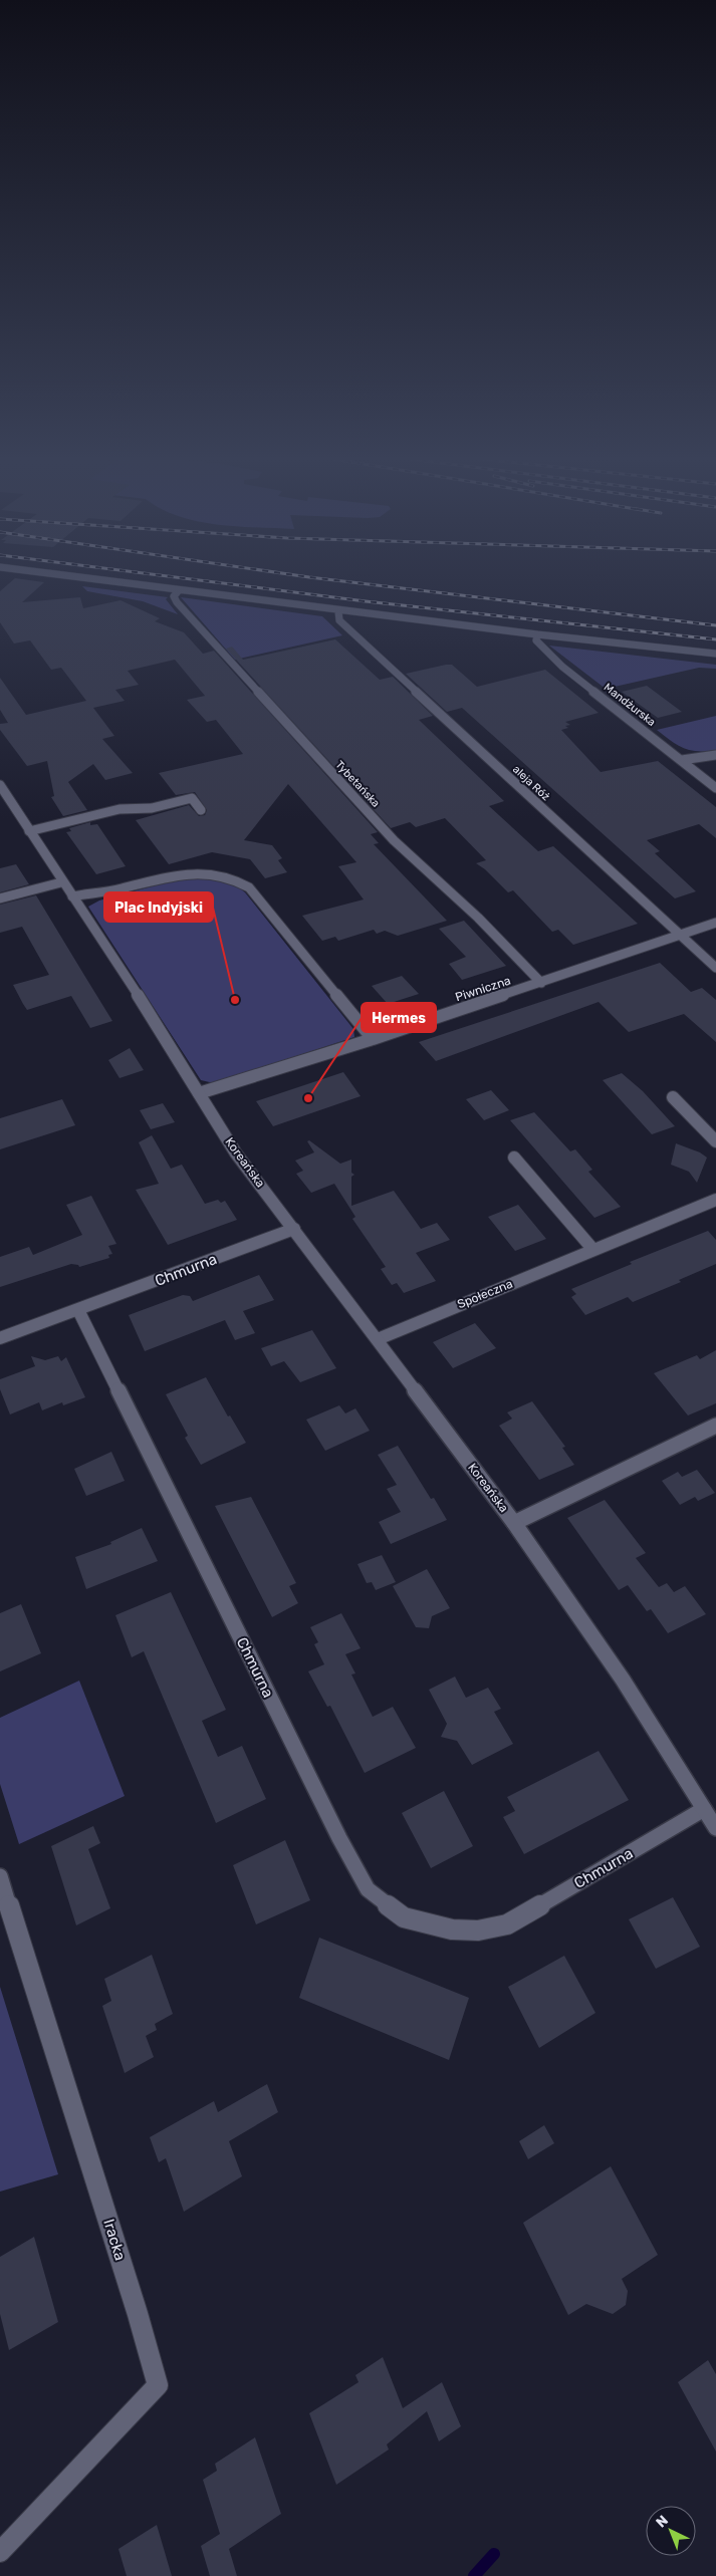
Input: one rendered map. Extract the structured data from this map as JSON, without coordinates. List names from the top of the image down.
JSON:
{
  "streets": {
    "street": [
      "Mandżurska",
      "aleja Róż",
      "Tybetańska",
      "Piwniczna",
      "Koreańska",
      "Chmurna",
      "Społeczna",
      "Iracka"
    ]
  },
  "crossings": [
    ["aleja Róż", "Piwniczna"],
    ["Tybetańska", "Piwniczna"],
    ["Piwniczna", "Koreańska"],
    ["Koreańska", "Chmurna"],
    ["Koreańska", "Społeczna"]
  ],
  "places": ["Plac Indyjski", "Hermes"],
  "north": "top left"
}
